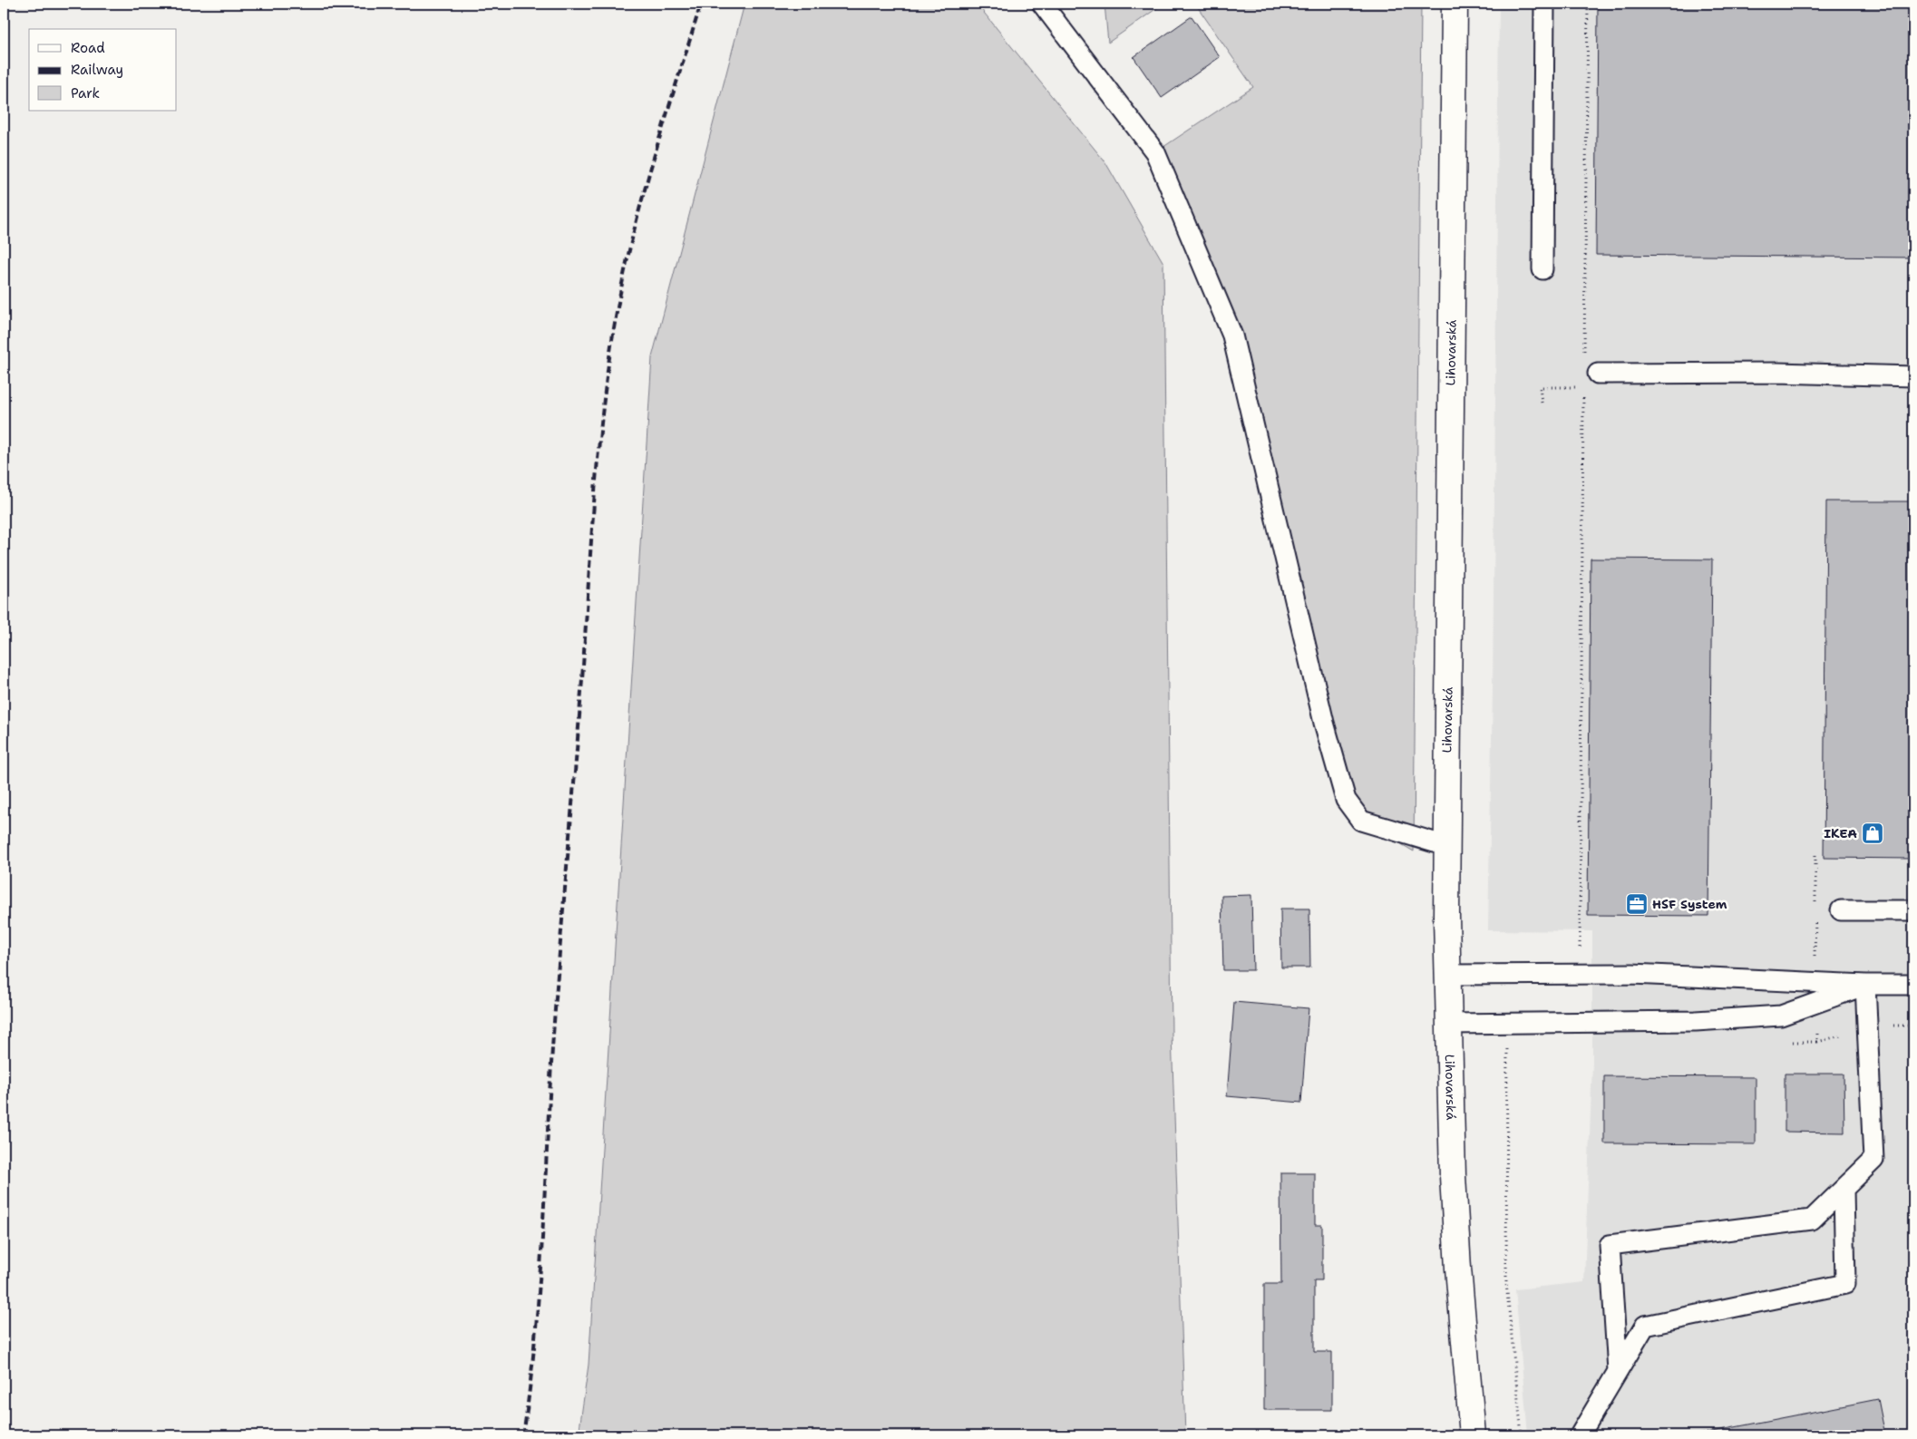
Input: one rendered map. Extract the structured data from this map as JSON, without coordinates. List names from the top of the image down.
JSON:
{
  "streets": {
    "street": ["Lihovarská"]
  },
  "places": {
    "shop": ["IKEA"],
    "office": ["HSF System"]
  },
  "legend": ["Road", "Railway", "Park"]
}
